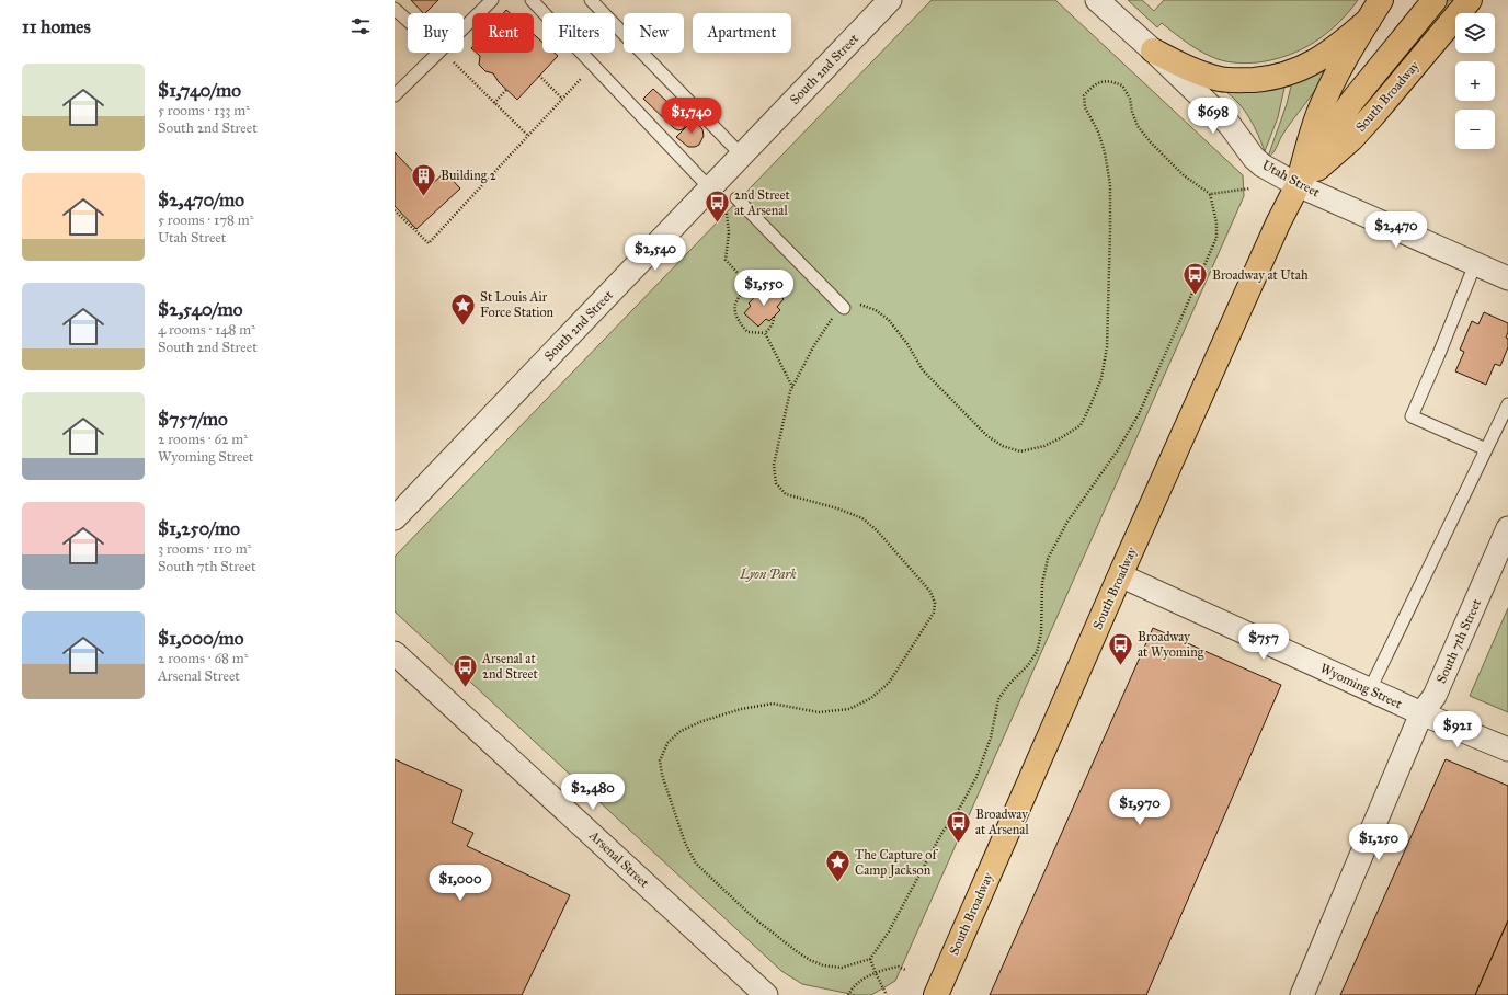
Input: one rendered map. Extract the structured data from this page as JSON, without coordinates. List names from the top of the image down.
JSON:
{
  "streets": {
    "main road": ["South Broadway"],
    "street": [
      "South 2nd Street",
      "Utah Street",
      "South 7th Street",
      "Wyoming Street",
      "Arsenal Street"
    ]
  },
  "crossings": [
    ["South Broadway", "Utah Street"],
    ["South Broadway", "Wyoming Street"],
    ["South 7th Street", "Wyoming Street"]
  ],
  "parks": ["Lyon Park"],
  "places": {
    "building": ["Building 2"],
    "bus stop": [
      "2nd Street at Arsenal",
      "Broadway at Utah",
      "Broadway at Wyoming",
      "Arsenal at 2nd Street",
      "Broadway at Arsenal"
    ],
    "place": ["St Louis Air Force Station", "The Capture of Camp Jackson"]
  },
  "page": {
    "heading": "11 homes",
    "map_buttons": ["+", "−"],
    "chip": [
      "Buy",
      "Rent",
      "Filters",
      "New",
      "Apartment"
    ],
    "list": [
      {
        "name": "$1,740/mo",
        "note": "5 rooms · 133 m² · South 2nd Street"
      },
      {
        "name": "$2,470/mo",
        "note": "5 rooms · 178 m² · Utah Street"
      },
      {
        "name": "$2,540/mo",
        "note": "4 rooms · 148 m² · South 2nd Street"
      },
      {
        "name": "$757/mo",
        "note": "2 rooms · 62 m² · Wyoming Street"
      },
      {
        "name": "$1,250/mo",
        "note": "3 rooms · 110 m² · South 7th Street"
      },
      {
        "name": "$1,000/mo",
        "note": "2 rooms · 68 m² · Arsenal Street"
      }
    ],
    "price": [
      "$1,740",
      "$698",
      "$2,470",
      "$2,540",
      "$1,550",
      "$757",
      "$921",
      "$2,480",
      "$1,970",
      "$1,250",
      "$1,000"
    ]
  }
}
